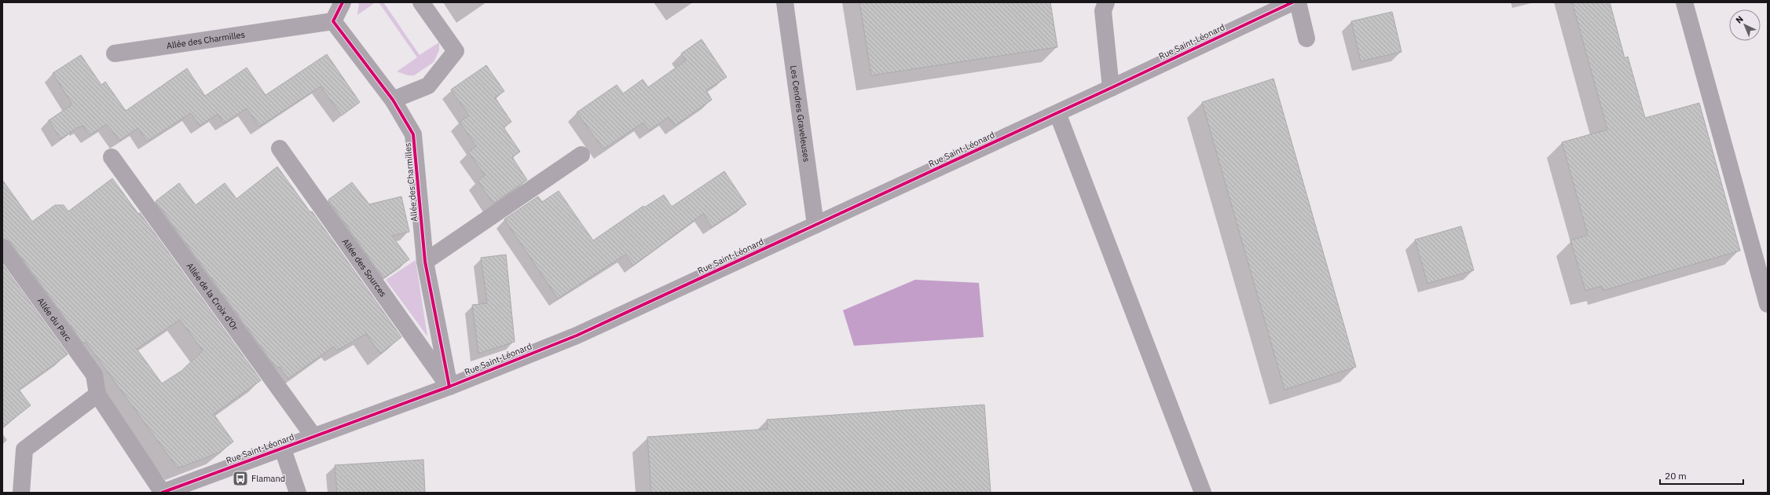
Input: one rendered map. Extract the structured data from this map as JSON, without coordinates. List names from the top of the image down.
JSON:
{
  "streets": {
    "street": [
      "Allée des Charmilles",
      "Rue Saint-Léonard",
      "Les Cendres Graveleuses",
      "Allée des Sources",
      "Allée de la Croix d'Or",
      "Allée du Parc"
    ]
  },
  "crossings": [
    ["Allée des Charmilles", "Rue Saint-Léonard"],
    ["Allée des Charmilles", "Allée des Sources"],
    ["Rue Saint-Léonard", "Les Cendres Graveleuses"],
    ["Rue Saint-Léonard", "Allée des Sources"],
    ["Rue Saint-Léonard", "Allée de la Croix d'Or"],
    ["Rue Saint-Léonard", "Allée du Parc"]
  ],
  "places": {
    "bus stop": ["Flamand"]
  },
  "scale_bar": "20 m",
  "north": "top left"
}
